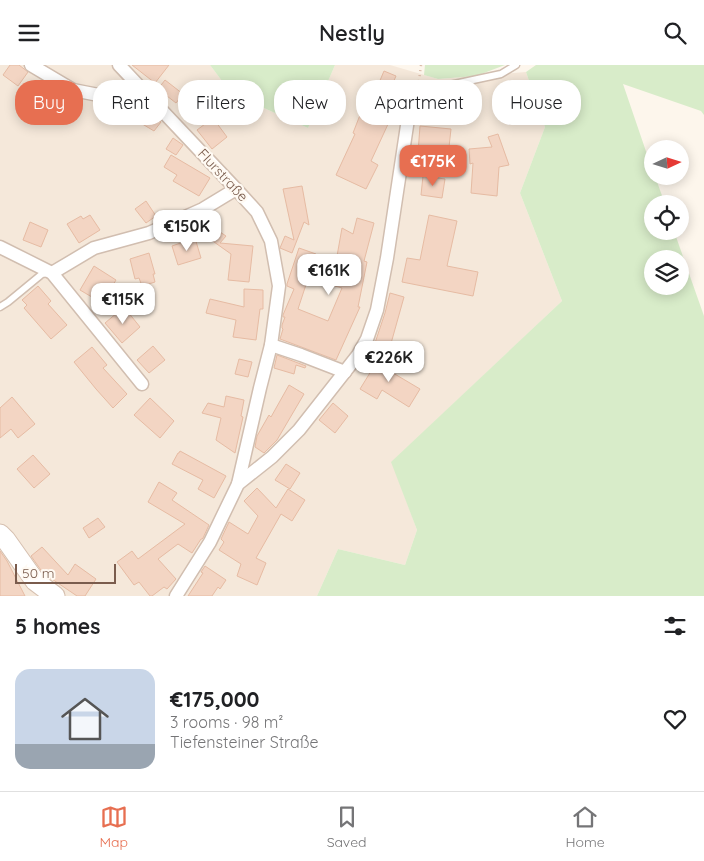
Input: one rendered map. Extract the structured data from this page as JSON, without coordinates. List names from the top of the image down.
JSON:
{
  "streets": {
    "street": ["Flurstraße"]
  },
  "scale_bar": "50 m",
  "north": "right",
  "page": {
    "header": "Nestly",
    "chip": [
      "Buy",
      "Rent",
      "Filters",
      "New",
      "Apartment",
      "House"
    ],
    "price": [
      "€175K",
      "€150K",
      "€161K",
      "€115K",
      "€226K"
    ],
    "scale": "50 m",
    "heading": "5 homes",
    "list": [
      {
        "name": "€175,000",
        "note": "3 rooms · 98 m² · Tiefensteiner Straße"
      }
    ],
    "tabs": ["Map", "Saved", "Home"]
  }
}
